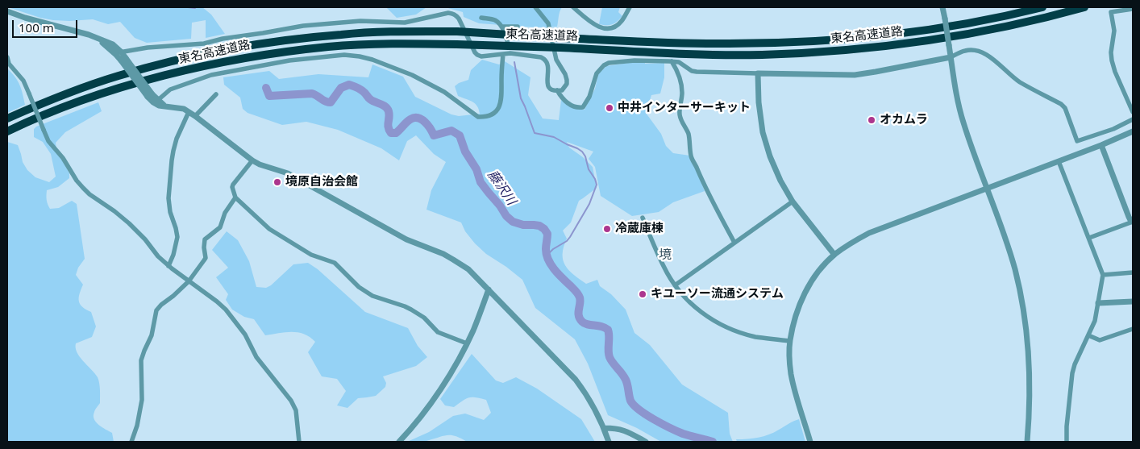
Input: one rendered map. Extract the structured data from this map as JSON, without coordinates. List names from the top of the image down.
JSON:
{
  "streets": {
    "highway": ["東名高速道路"]
  },
  "districts": ["境"],
  "water": ["藤沢川"],
  "places": [
    "中井インターサーキット",
    "オカムラ",
    "境原自治会館",
    "冷蔵庫棟",
    "キユーソー流通システム"
  ],
  "scale_bar": "100 m"
}
